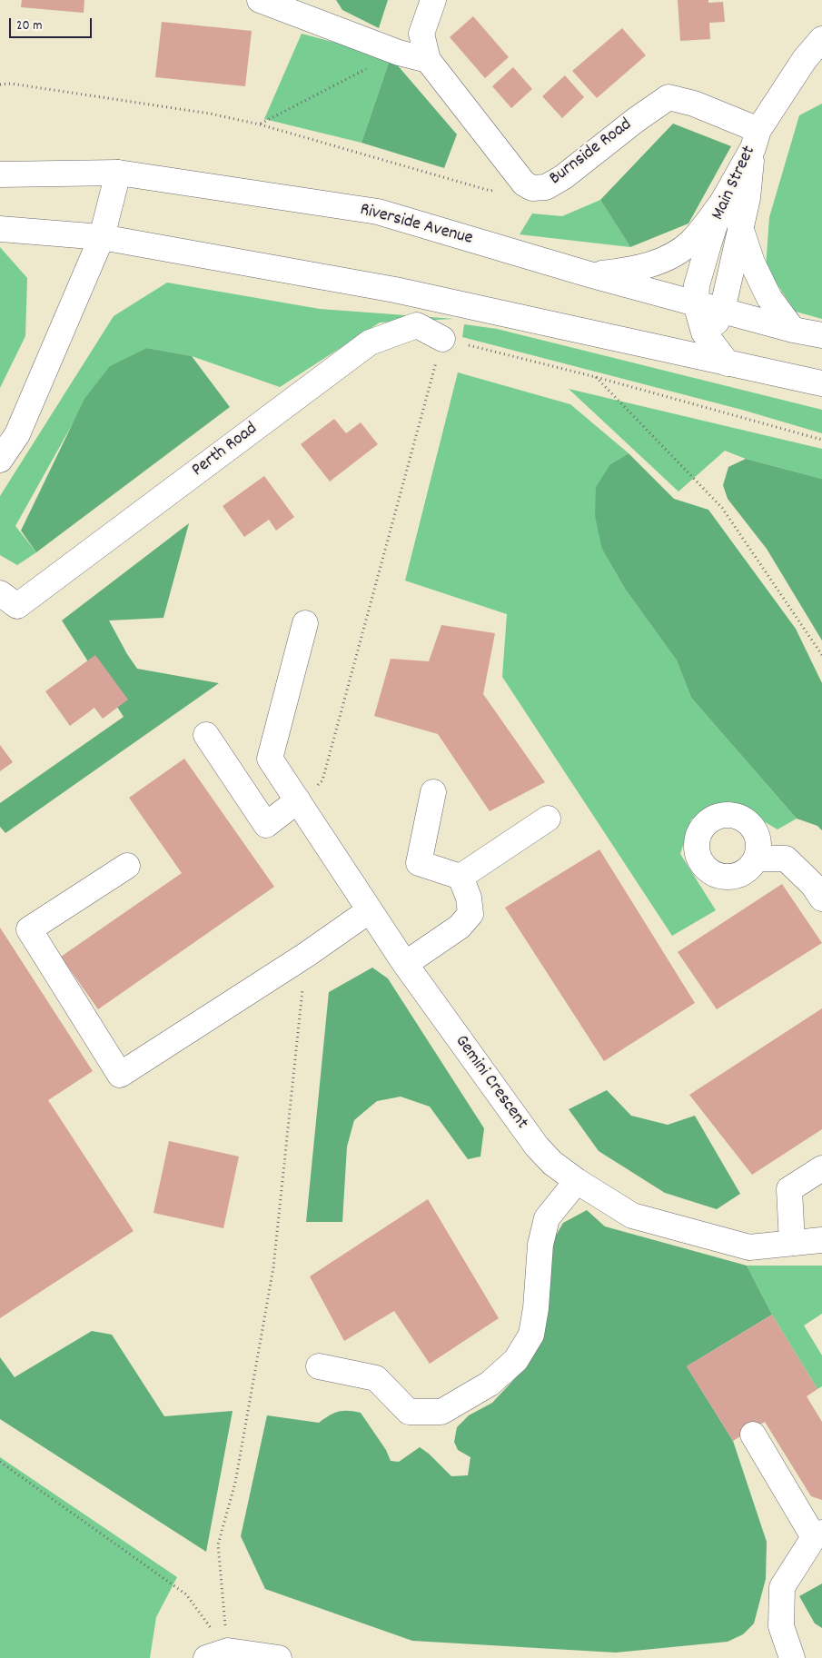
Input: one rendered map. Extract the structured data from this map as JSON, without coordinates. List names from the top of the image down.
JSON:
{
  "streets": {
    "street": [
      "Burnside Road",
      "Main Street",
      "Riverside Avenue",
      "Perth Road",
      "Gemini Crescent"
    ]
  },
  "crossings": [
    ["Burnside Road", "Main Street"],
    ["Main Street", "Riverside Avenue"]
  ],
  "scale_bar": "20 m"
}
